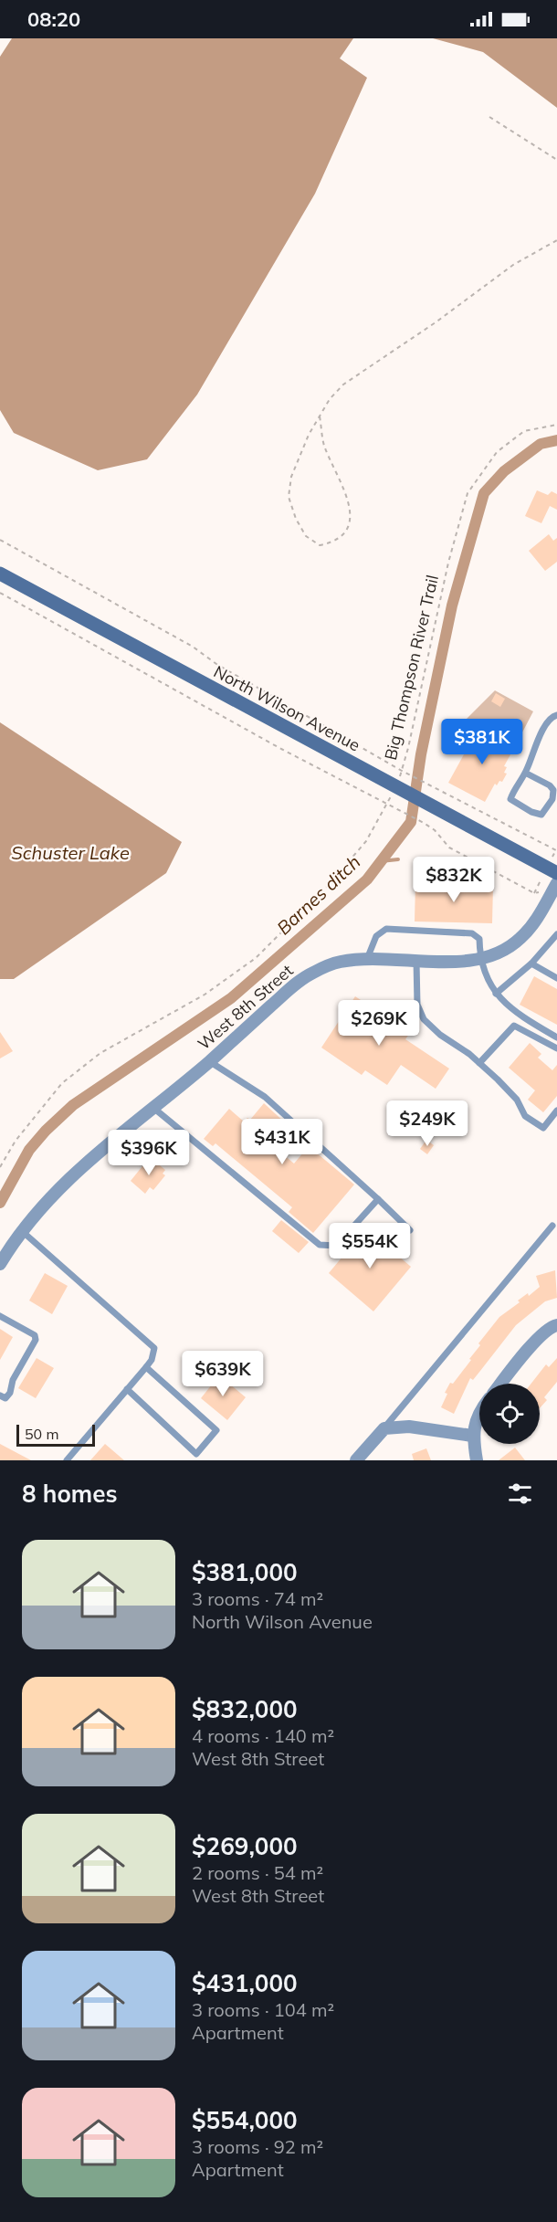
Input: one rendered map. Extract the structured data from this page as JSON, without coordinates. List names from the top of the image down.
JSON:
{
  "streets": {
    "main road": ["North Wilson Avenue"],
    "street": ["West 8th Street"],
    "path": ["Big Thompson River Trail"]
  },
  "water": ["Schuster Lake", "Barnes ditch"],
  "scale_bar": "50 m",
  "page": {
    "status": "08:20",
    "price": [
      "$381K",
      "$832K",
      "$269K",
      "$249K",
      "$431K",
      "$396K",
      "$554K",
      "$639K"
    ],
    "scale": "50 m",
    "heading": "8 homes",
    "list": [
      {
        "name": "$381,000",
        "note": "3 rooms · 74 m² · North Wilson Avenue"
      },
      {
        "name": "$832,000",
        "note": "4 rooms · 140 m² · West 8th Street"
      },
      {
        "name": "$269,000",
        "note": "2 rooms · 54 m² · West 8th Street"
      },
      {
        "name": "$431,000",
        "note": "3 rooms · 104 m² · Apartment"
      },
      {
        "name": "$554,000",
        "note": "3 rooms · 92 m² · Apartment"
      }
    ]
  }
}
